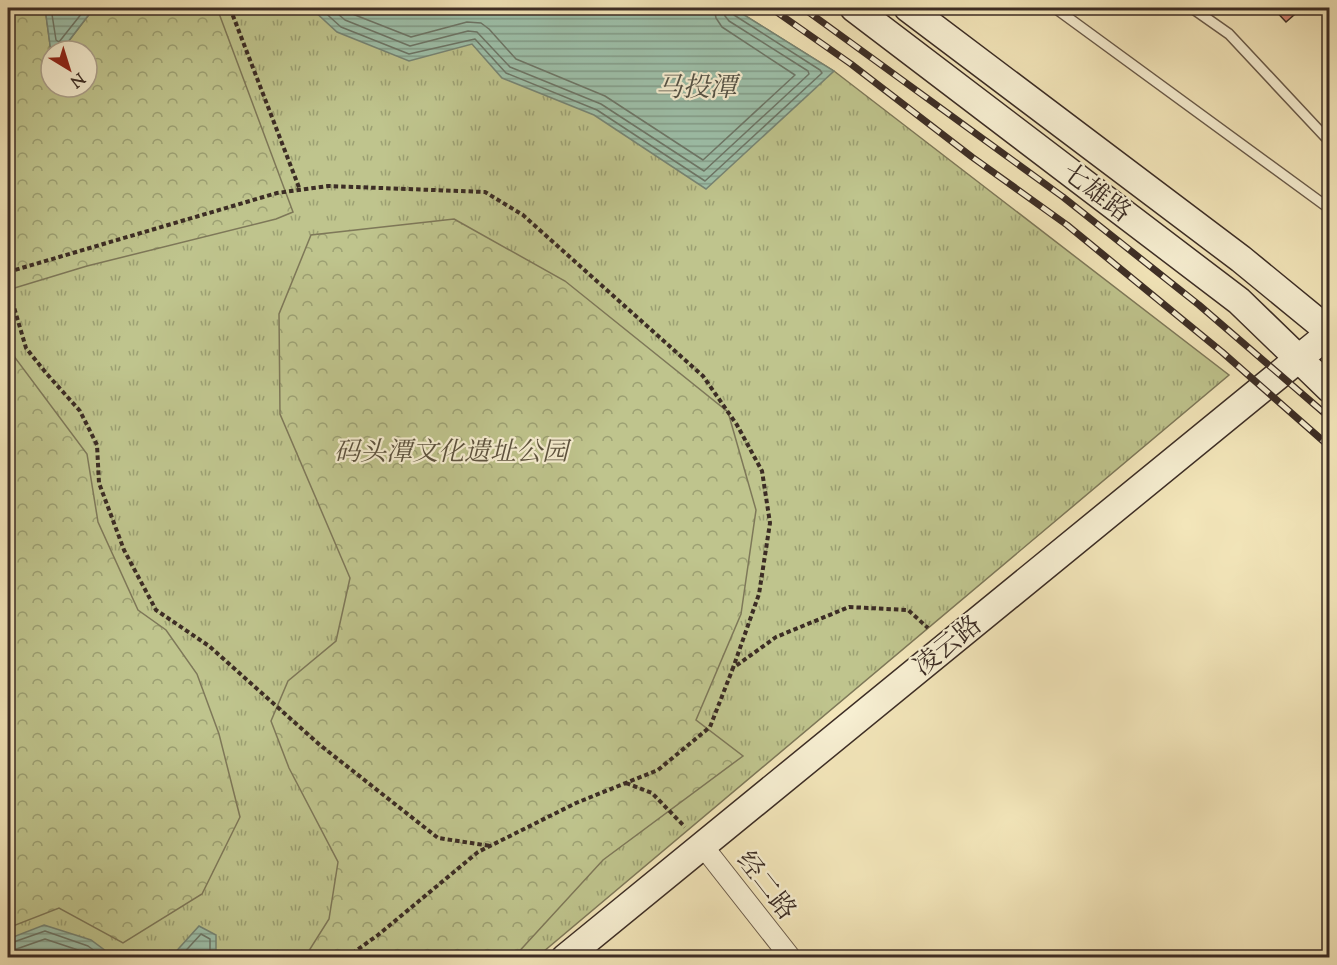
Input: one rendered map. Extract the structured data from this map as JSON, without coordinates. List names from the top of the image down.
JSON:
{
  "streets": {
    "street": ["七雄路", "凌云路", "经二路"]
  },
  "crossings": [
    ["七雄路", "凌云路"],
    ["凌云路", "经二路"]
  ],
  "water": ["马投潭"],
  "parks": ["码头潭文化遗址公园"],
  "north": "bottom right"
}
